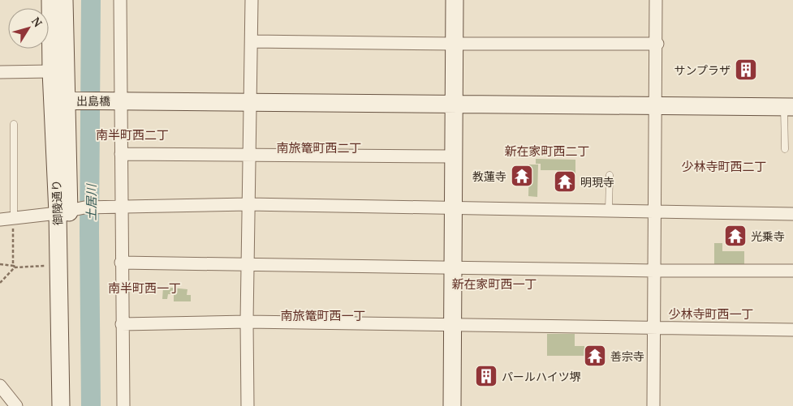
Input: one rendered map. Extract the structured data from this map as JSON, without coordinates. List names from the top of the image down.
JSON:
{
  "streets": {
    "street": ["出島橋", "御陵通り"]
  },
  "crossings": [
    ["出島橋", "御陵通り"]
  ],
  "districts": [
    "南半町西二丁",
    "南旅篭町西二丁",
    "新在家町西二丁",
    "少林寺町西二丁",
    "新在家町西一丁",
    "南半町西一丁",
    "少林寺町西一丁",
    "南旅篭町西一丁"
  ],
  "water": ["土居川"],
  "places": {
    "building": ["サンプラザ", "パールハイツ堺"],
    "temple": [
      "教蓮寺",
      "明現寺",
      "光乗寺",
      "善宗寺"
    ]
  },
  "north": "top right"
}
